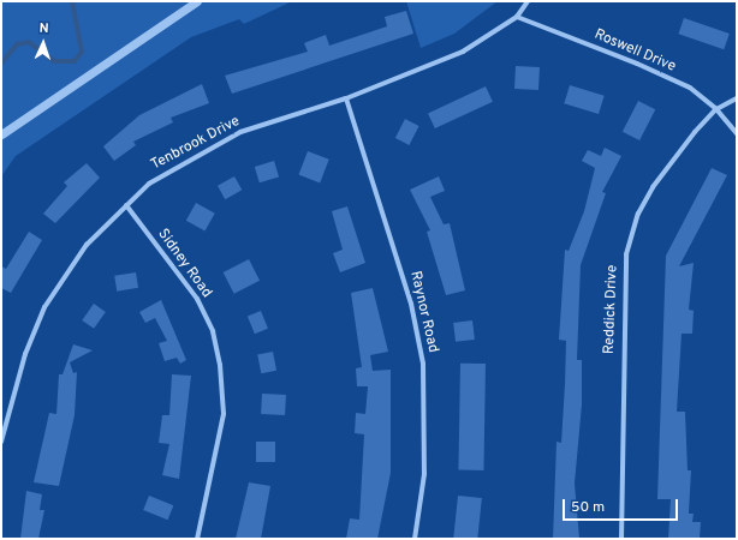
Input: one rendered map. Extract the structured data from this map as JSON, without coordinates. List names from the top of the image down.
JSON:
{
  "streets": {
    "street": [
      "Roswell Drive",
      "Tenbrook Drive",
      "Sidney Road",
      "Reddick Drive",
      "Raynor Road"
    ]
  },
  "crossings": [
    ["Roswell Drive", "Tenbrook Drive"],
    ["Roswell Drive", "Reddick Drive"],
    ["Tenbrook Drive", "Sidney Road"],
    ["Tenbrook Drive", "Raynor Road"]
  ],
  "scale_bar": "50 m",
  "north": "top"
}
